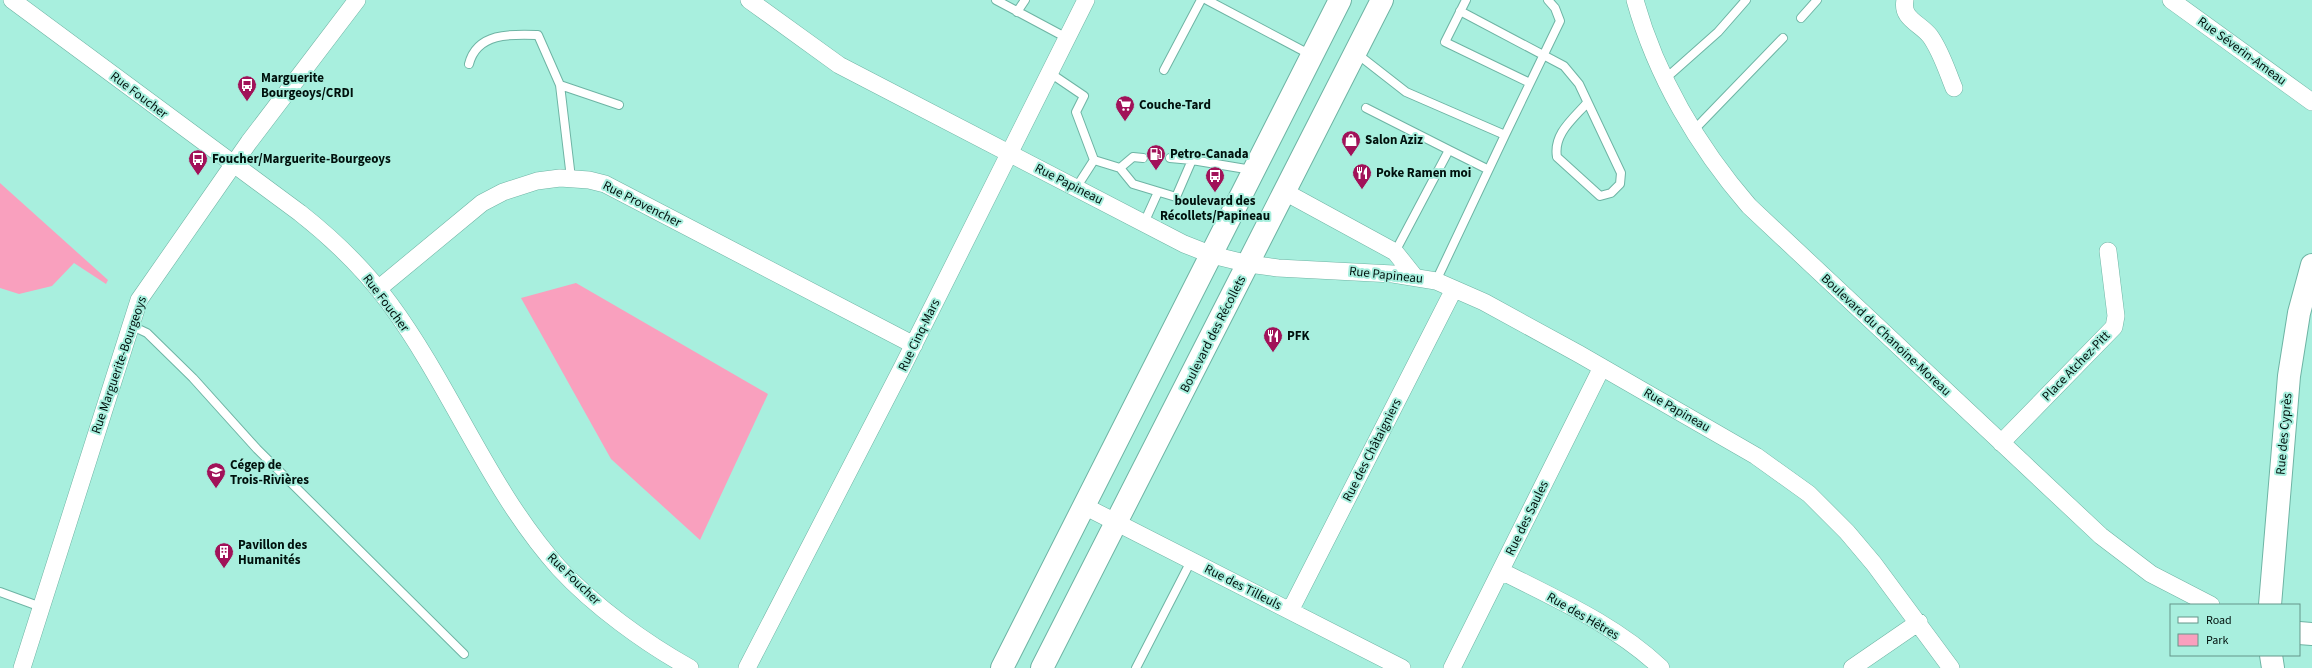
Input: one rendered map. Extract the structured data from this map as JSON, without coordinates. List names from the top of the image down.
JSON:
{
  "streets": {
    "main road": ["Boulevard des Récollets", "Rue des Cyprès"],
    "street": [
      "Rue Séverin-Ameau",
      "Rue Foucher",
      "Rue Papineau",
      "Rue Provencher",
      "Rue Cinq-Mars",
      "Boulevard du Chanoine-Moreau",
      "Rue Marguerite-Bourgeoys",
      "Place Atchez-Pitt",
      "Rue des Châtaigniers",
      "Rue des Saules",
      "Rue des Tilleuls",
      "Rue des Hêtres"
    ]
  },
  "crossings": [
    ["Rue Foucher", "Rue Provencher"],
    ["Rue Foucher", "Rue Marguerite-Bourgeoys"],
    ["Rue Papineau", "Boulevard des Récollets"],
    ["Rue Papineau", "Rue Cinq-Mars"],
    ["Rue Papineau", "Rue des Châtaigniers"],
    ["Rue Papineau", "Rue des Saules"],
    ["Rue Provencher", "Rue Cinq-Mars"],
    ["Boulevard des Récollets", "Rue des Tilleuls"],
    ["Boulevard du Chanoine-Moreau", "Place Atchez-Pitt"],
    ["Rue des Châtaigniers", "Rue des Tilleuls"],
    ["Rue des Saules", "Rue des Hêtres"]
  ],
  "places": {
    "bus stop": ["Marguerite Bourgeoys/CRDI", "Foucher/Marguerite-Bourgeoys", "boulevard des Récollets/Papineau"],
    "supermarket": ["Couche-Tard"],
    "shop": ["Salon Aziz"],
    "fuel station": ["Petro-Canada"],
    "restaurant": ["Poke Ramen moi", "PFK"],
    "school or university": ["Cégep de Trois-Rivières"],
    "building": ["Pavillon des Humanités"]
  },
  "legend": ["Road", "Park"]
}
